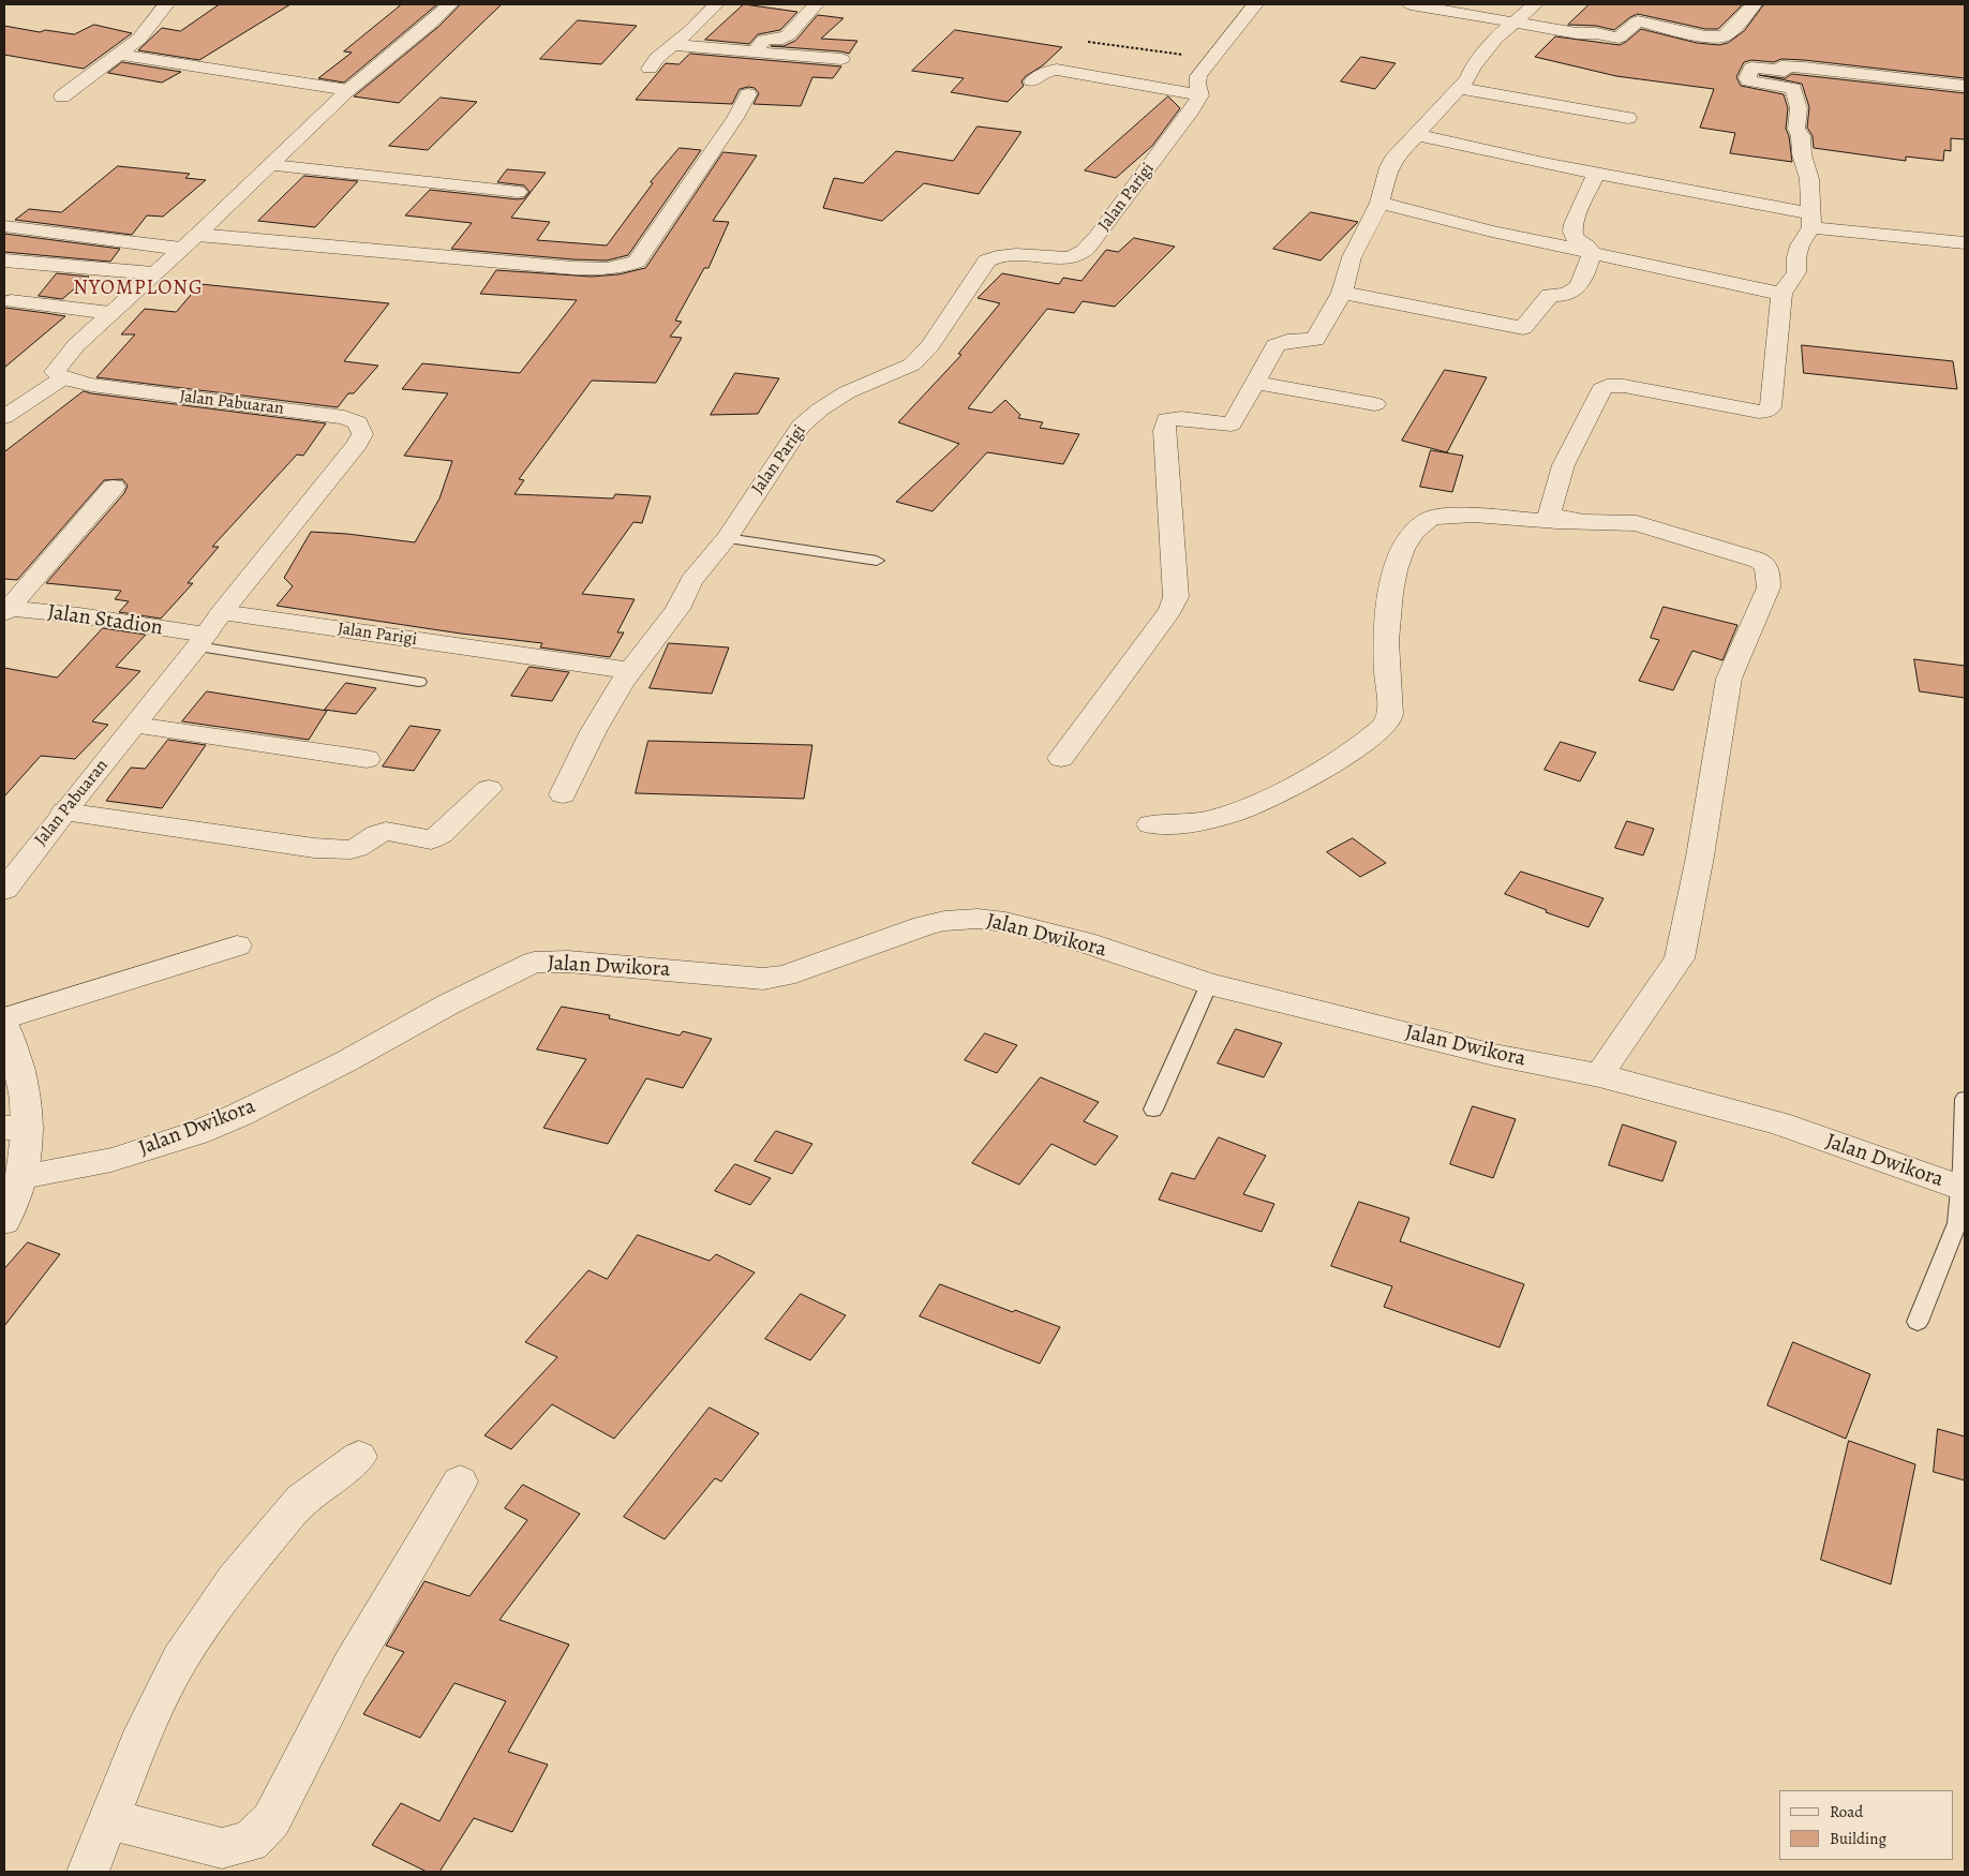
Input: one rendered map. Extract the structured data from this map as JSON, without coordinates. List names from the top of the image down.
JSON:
{
  "streets": {
    "street": [
      "Jalan Parigi",
      "Jalan Pabuaran",
      "Jalan Stadion",
      "Jalan Dwikora"
    ]
  },
  "crossings": [
    ["Jalan Parigi", "Jalan Pabuaran"],
    ["Jalan Pabuaran", "Jalan Stadion"]
  ],
  "districts": ["NYOMPLONG"],
  "legend": ["Road", "Building"]
}
